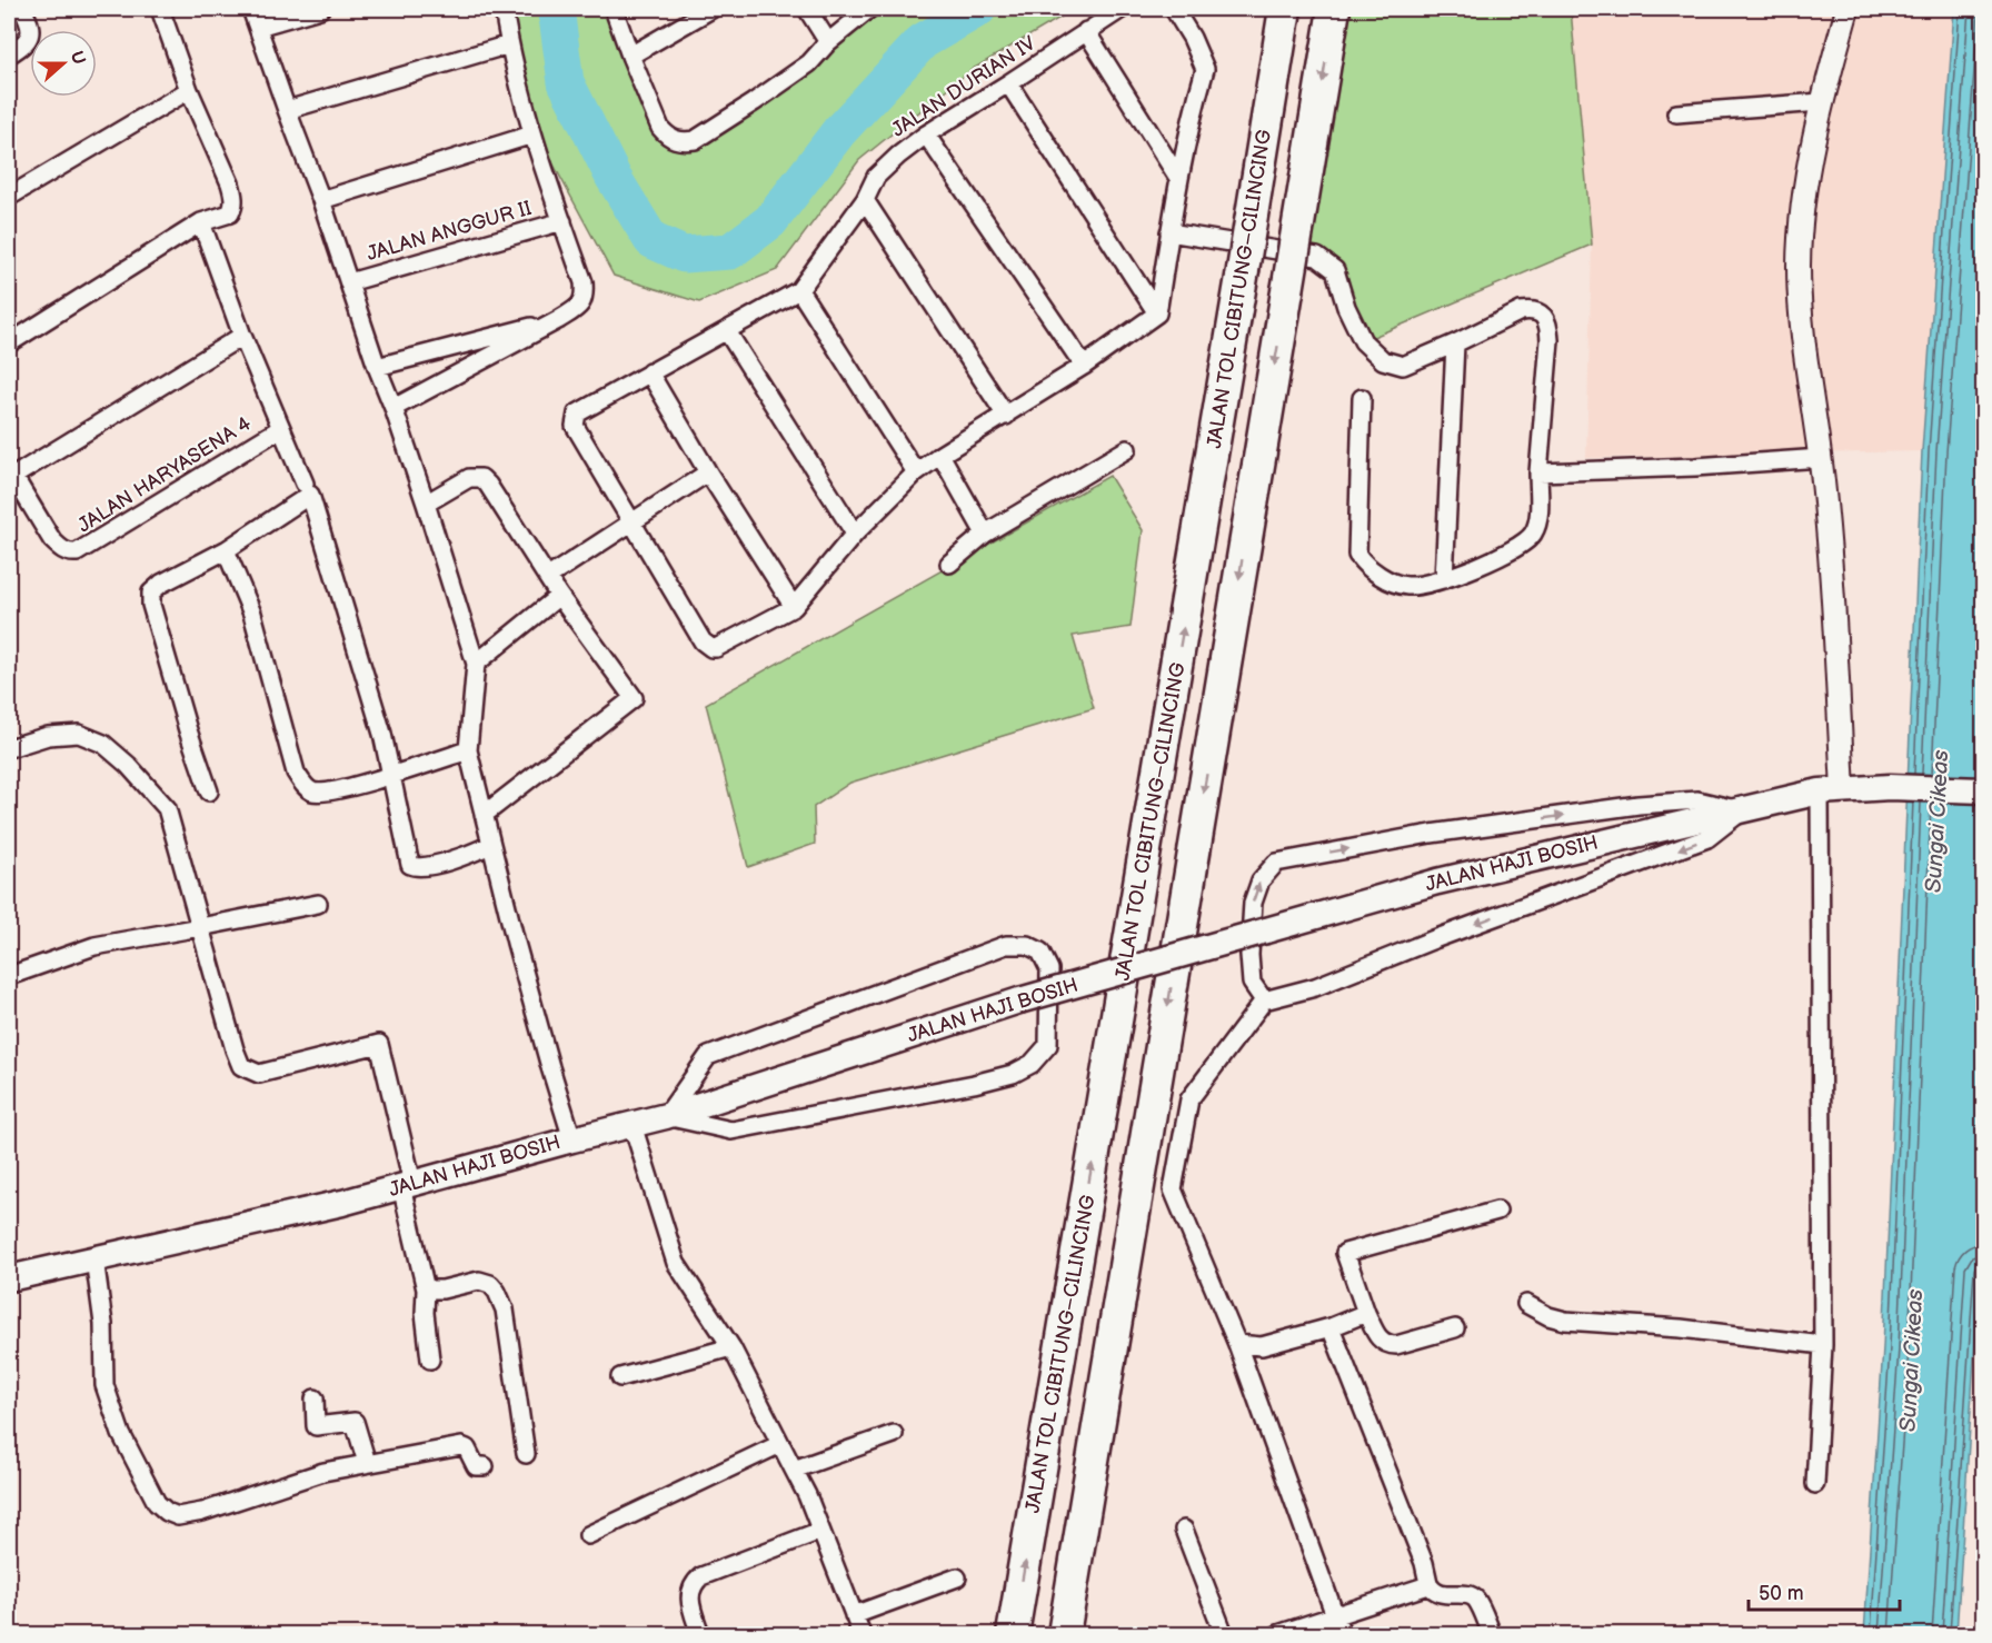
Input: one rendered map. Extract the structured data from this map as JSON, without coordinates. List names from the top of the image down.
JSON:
{
  "streets": {
    "highway": ["JALAN TOL CIBITUNG–CILINCING"],
    "main road": ["JALAN HAJI BOSIH"],
    "street": ["JALAN DURIAN IV", "JALAN ANGGUR II", "JALAN HARYASENA 4"]
  },
  "water": ["Sungai Cikeas"],
  "scale_bar": "50 m",
  "north": "right"
}
